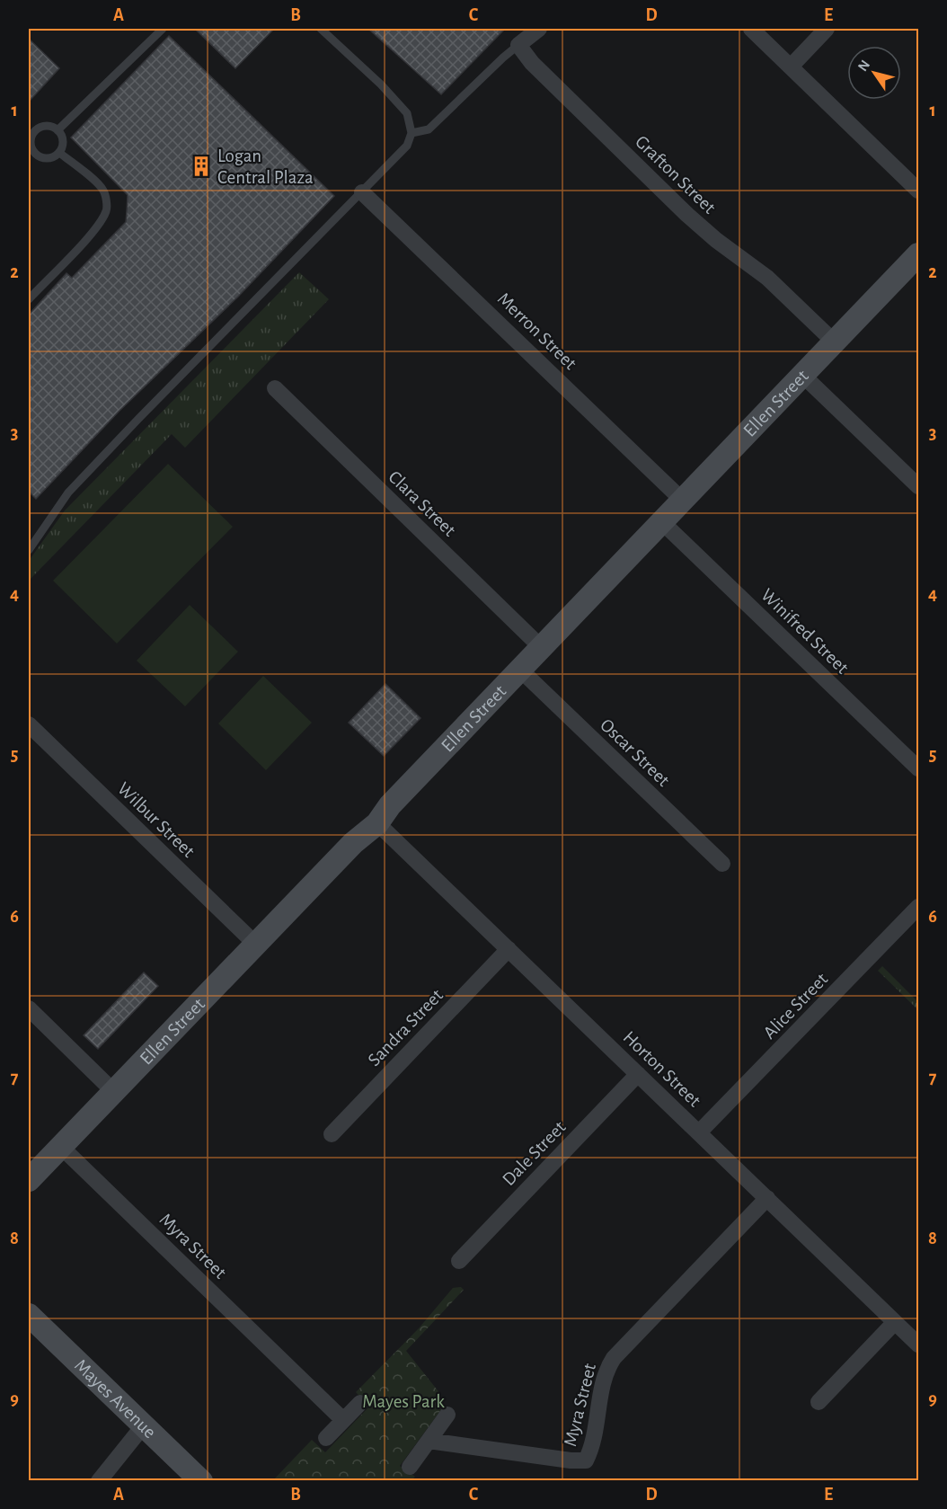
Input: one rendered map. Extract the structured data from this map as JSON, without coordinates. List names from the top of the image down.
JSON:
{
  "streets": {
    "street": [
      "Grafton Street",
      "Merron Street",
      "Ellen Street",
      "Clara Street",
      "Winifred Street",
      "Oscar Street",
      "Wilbur Street",
      "Alice Street",
      "Sandra Street",
      "Horton Street",
      "Dale Street",
      "Myra Street",
      "Mayes Avenue"
    ]
  },
  "crossings": [
    ["Grafton Street", "Ellen Street"],
    ["Merron Street", "Ellen Street"],
    ["Ellen Street", "Clara Street"],
    ["Ellen Street", "Winifred Street"],
    ["Ellen Street", "Oscar Street"],
    ["Ellen Street", "Wilbur Street"],
    ["Ellen Street", "Horton Street"],
    ["Ellen Street", "Myra Street"],
    ["Alice Street", "Horton Street"],
    ["Sandra Street", "Horton Street"],
    ["Horton Street", "Dale Street"],
    ["Horton Street", "Myra Street"]
  ],
  "parks": ["Mayes Park"],
  "places": {
    "building": ["Logan Central Plaza"]
  },
  "north": "top left",
  "grid": {
    "columns": [
      "A",
      "B",
      "C",
      "D",
      "E"
    ],
    "rows": [
      "1",
      "2",
      "3",
      "4",
      "5",
      "6",
      "7",
      "8",
      "9"
    ]
  }
}
